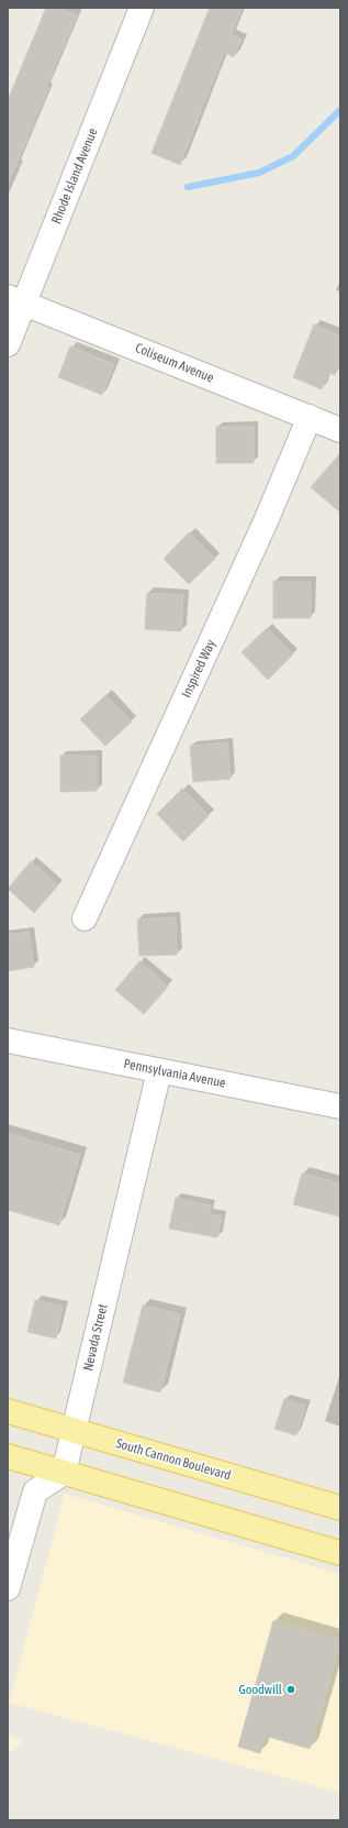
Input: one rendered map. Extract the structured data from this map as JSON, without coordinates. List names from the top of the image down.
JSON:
{
  "streets": {
    "main road": ["South Cannon Boulevard"],
    "street": [
      "Rhode Island Avenue",
      "Coliseum Avenue",
      "Inspired Way",
      "Pennsylvania Avenue",
      "Nevada Street"
    ]
  },
  "crossings": [
    ["Rhode Island Avenue", "Coliseum Avenue"],
    ["Coliseum Avenue", "Inspired Way"],
    ["Pennsylvania Avenue", "Nevada Street"],
    ["Nevada Street", "South Cannon Boulevard"]
  ],
  "places": ["Goodwill"]
}
